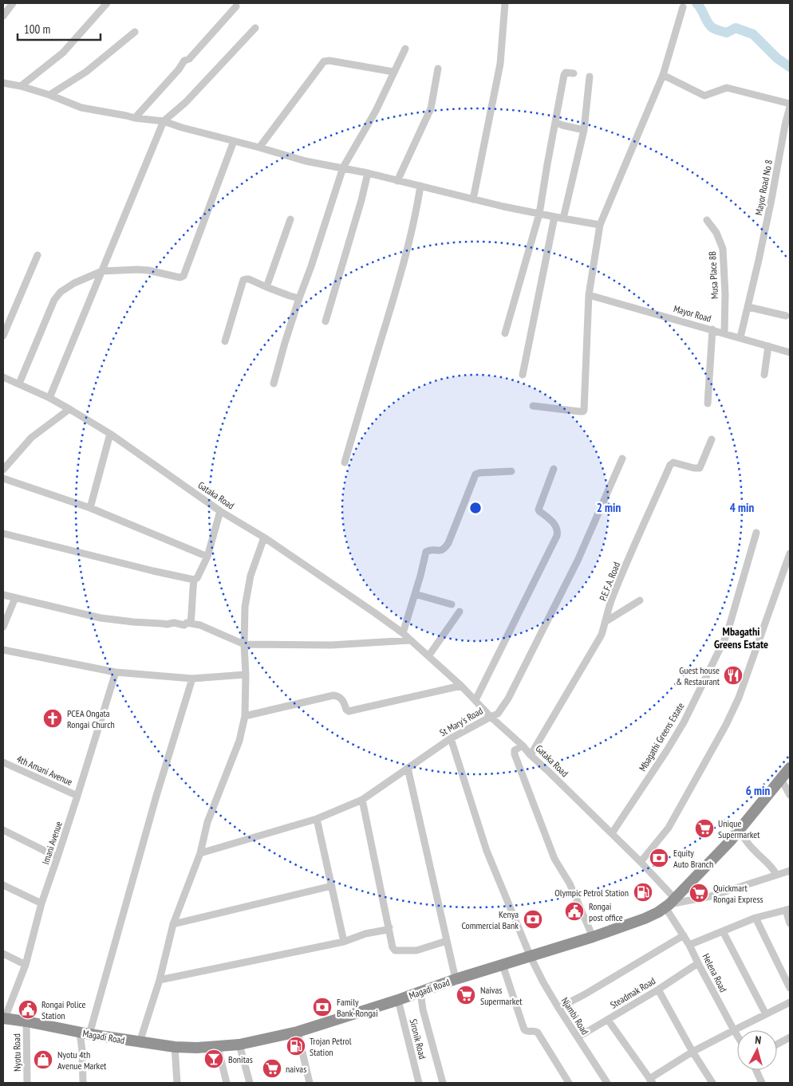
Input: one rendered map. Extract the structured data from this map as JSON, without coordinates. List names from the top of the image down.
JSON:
{
  "streets": {
    "highway": ["Magadi Road"],
    "street": [
      "Mayor Road No 8",
      "Musa Place 8B",
      "Mayor Road",
      "Gataka Road",
      "P.E.F.A. Road",
      "St Mary's Road",
      "Mbagathi Greens Estate",
      "4th Amani Avenue",
      "Imani Avenue",
      "Helena Road",
      "Steadmak Road",
      "Njambi Road",
      "Sironik Road",
      "Nyotu Road"
    ]
  },
  "crossings": [
    ["Mayor Road No 8", "Mayor Road"],
    ["Musa Place 8B", "Mayor Road"],
    ["Gataka Road", "P.E.F.A. Road"],
    ["Gataka Road", "St Mary's Road"],
    ["Gataka Road", "Mbagathi Greens Estate"],
    ["Gataka Road", "Helena Road"],
    ["Gataka Road", "Magadi Road"],
    ["St Mary's Road", "Njambi Road"],
    ["4th Amani Avenue", "Imani Avenue"],
    ["Imani Avenue", "Magadi Road"],
    ["Helena Road", "Magadi Road"],
    ["Helena Road", "Steadmak Road"],
    ["Magadi Road", "Njambi Road"],
    ["Magadi Road", "Sironik Road"],
    ["Magadi Road", "Nyotu Road"],
    ["Steadmak Road", "Njambi Road"]
  ],
  "districts": ["Mbagathi Greens Estate"],
  "places": {
    "restaurant": ["Guest house & Restaurant"],
    "church": ["PCEA Ongata Rongai Church"],
    "supermarket": [
      "Unique Supermarket",
      "Quickmart Rongai Express",
      "Naivas Supermarket",
      "naivas"
    ],
    "bank": ["Equity Auto Branch", "Kenya Commercial Bank", "Family Bank-Rongai"],
    "fuel station": ["Olympic Petrol Station", "Trojan Petrol Station"],
    "public building": ["Rongai post office", "Rongai Police Station"],
    "bar": ["Bonitas"],
    "shop": ["Nyotu 4th Avenue Market"]
  },
  "scale_bar": "100 m",
  "north": "top",
  "rings": ["2 min", "4 min", "6 min"]
}
